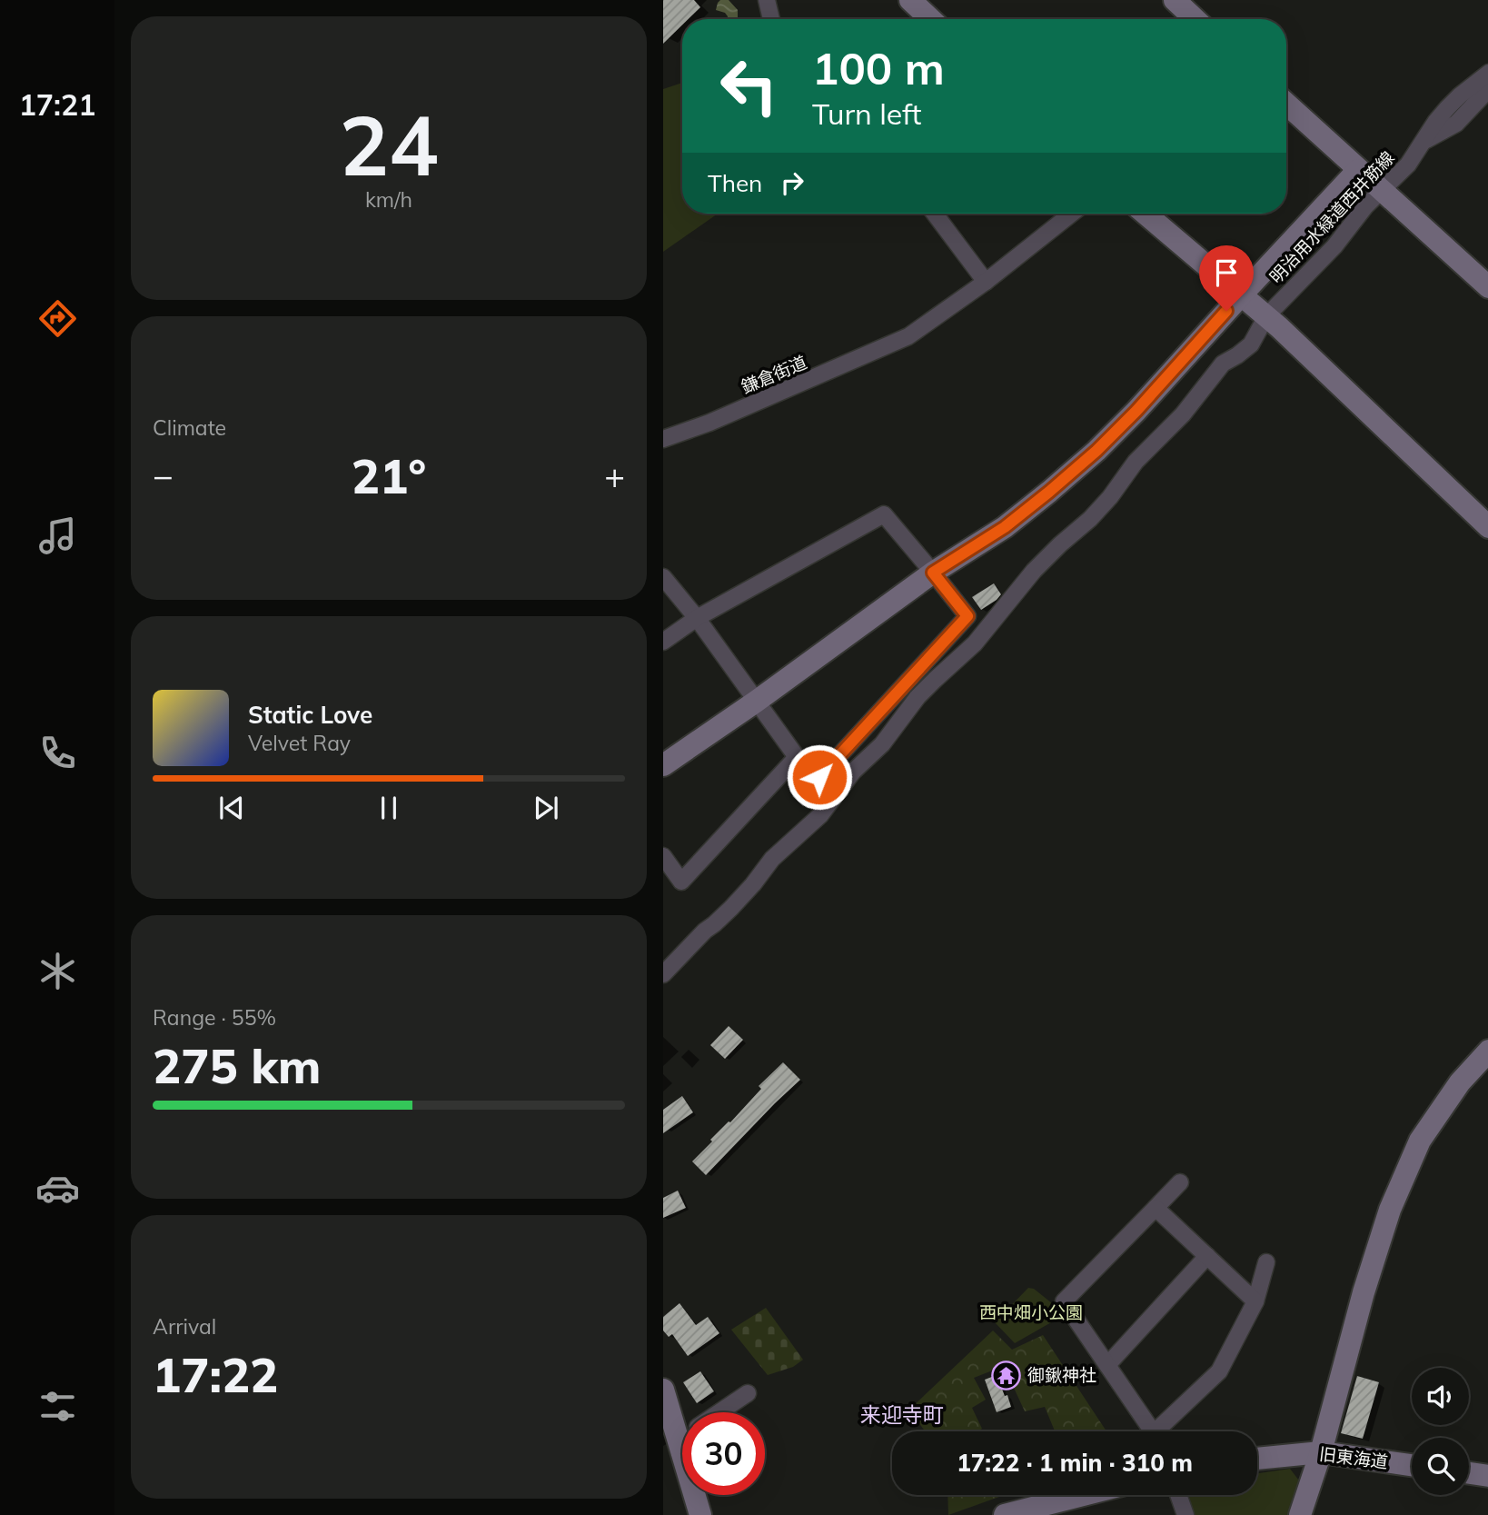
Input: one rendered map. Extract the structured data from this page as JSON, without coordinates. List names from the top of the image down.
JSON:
{
  "streets": {
    "street": ["明治用水緑道西井筋線", "鎌倉街道", "旧東海道"]
  },
  "districts": ["来迎寺町"],
  "parks": ["西中畑小公園"],
  "places": {
    "temple": ["御鍬神社"]
  },
  "page": {
    "tabs": "17:21",
    "tile": [
      ["24", "km/h"],
      "Climate",
      ["Range · 55%", "275 km"],
      ["Arrival", "17:22"]
    ],
    "turn": ["100 m", "Turn left"],
    "then": "Then",
    "heat": ["−", "21°", "+"],
    "song": ["Static Love", "Velvet Ray"],
    "limit": "30",
    "trip": "17:22 · 1 min · 310 m"
  }
}
